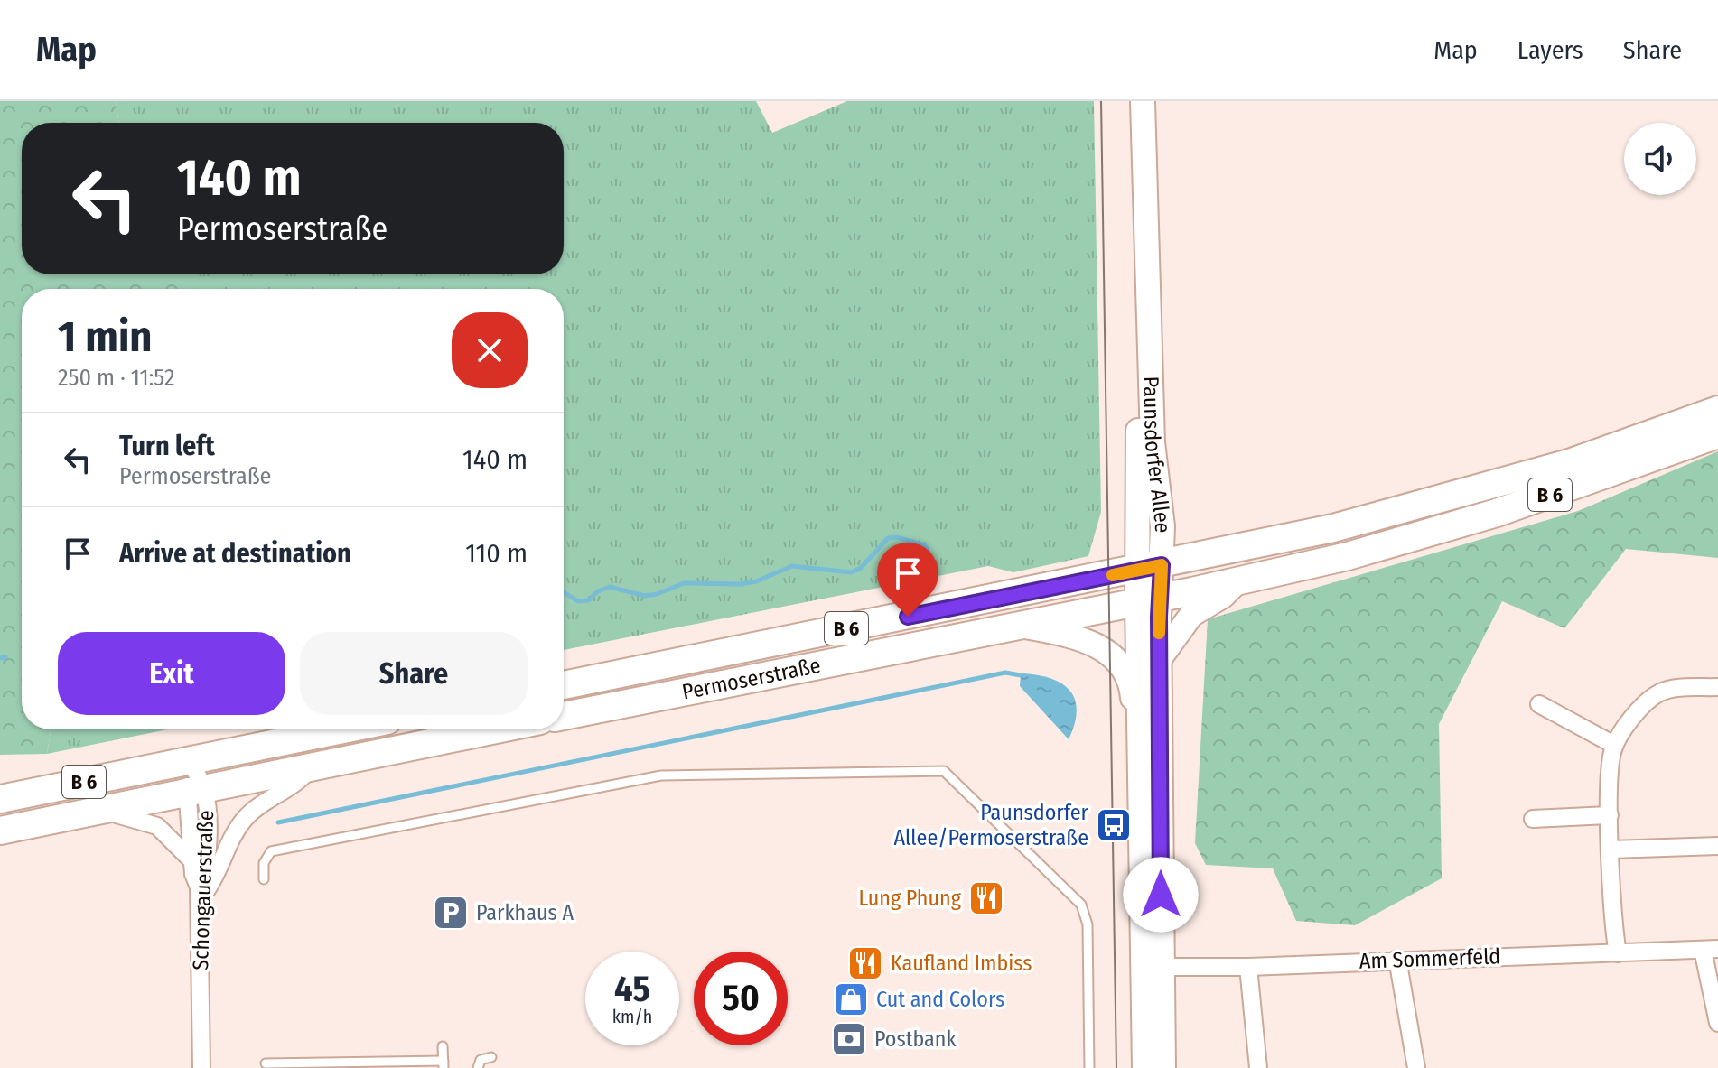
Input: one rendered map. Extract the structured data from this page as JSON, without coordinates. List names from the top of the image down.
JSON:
{
  "streets": {
    "main road": ["Paunsdorfer Allee", "B 6", "Permoserstraße"],
    "street": ["Schongauerstraße", "Am Sommerfeld"]
  },
  "crossings": [
    ["Paunsdorfer Allee", "B 6"],
    ["Paunsdorfer Allee", "Permoserstraße"],
    ["Paunsdorfer Allee", "Am Sommerfeld"],
    ["B 6", "Permoserstraße"],
    ["B 6", "Schongauerstraße"]
  ],
  "places": {
    "bus stop": ["Paunsdorfer Allee/Permoserstraße"],
    "restaurant": ["Lung Phung", "Kaufland Imbiss"],
    "parking": ["Parkhaus A"],
    "shop": ["Cut and Colors"],
    "bank": ["Postbank"]
  },
  "page": {
    "header": "Map",
    "nav": ["Map", "Layers", "Share"],
    "turn": ["140 m", "Permoserstraße"],
    "heading": ["1 min", "250 m · 11:52"],
    "list": [
      {
        "name": "Turn left",
        "note": "Permoserstraße",
        "value": "140 m"
      },
      {
        "name": "Arrive at destination",
        "value": "110 m"
      }
    ],
    "buttons": ["Exit", "Share"],
    "speed": "45 km/h",
    "limit": "50"
  }
}
